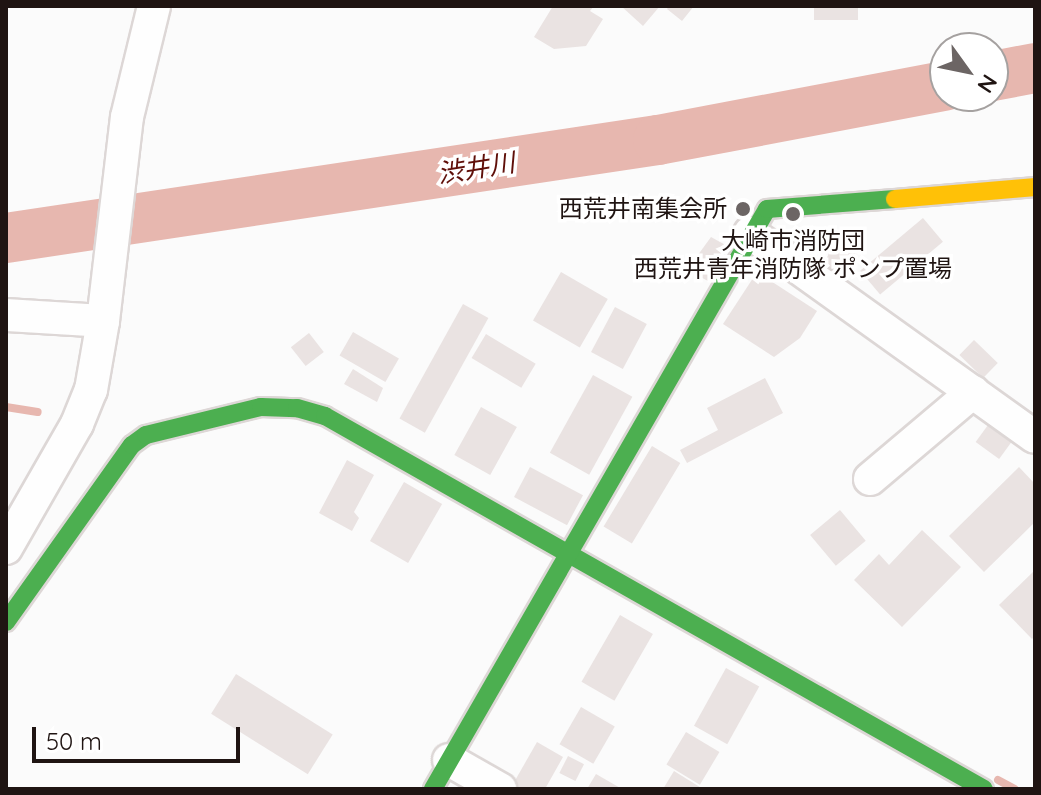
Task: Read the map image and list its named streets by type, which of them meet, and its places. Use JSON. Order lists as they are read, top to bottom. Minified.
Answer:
{"water":["渋井川"],"places":["西荒井南集会所","大崎市消防団 西荒井青年消防隊 ポンプ置場"],"scale_bar":"50 m","north":"bottom right"}
